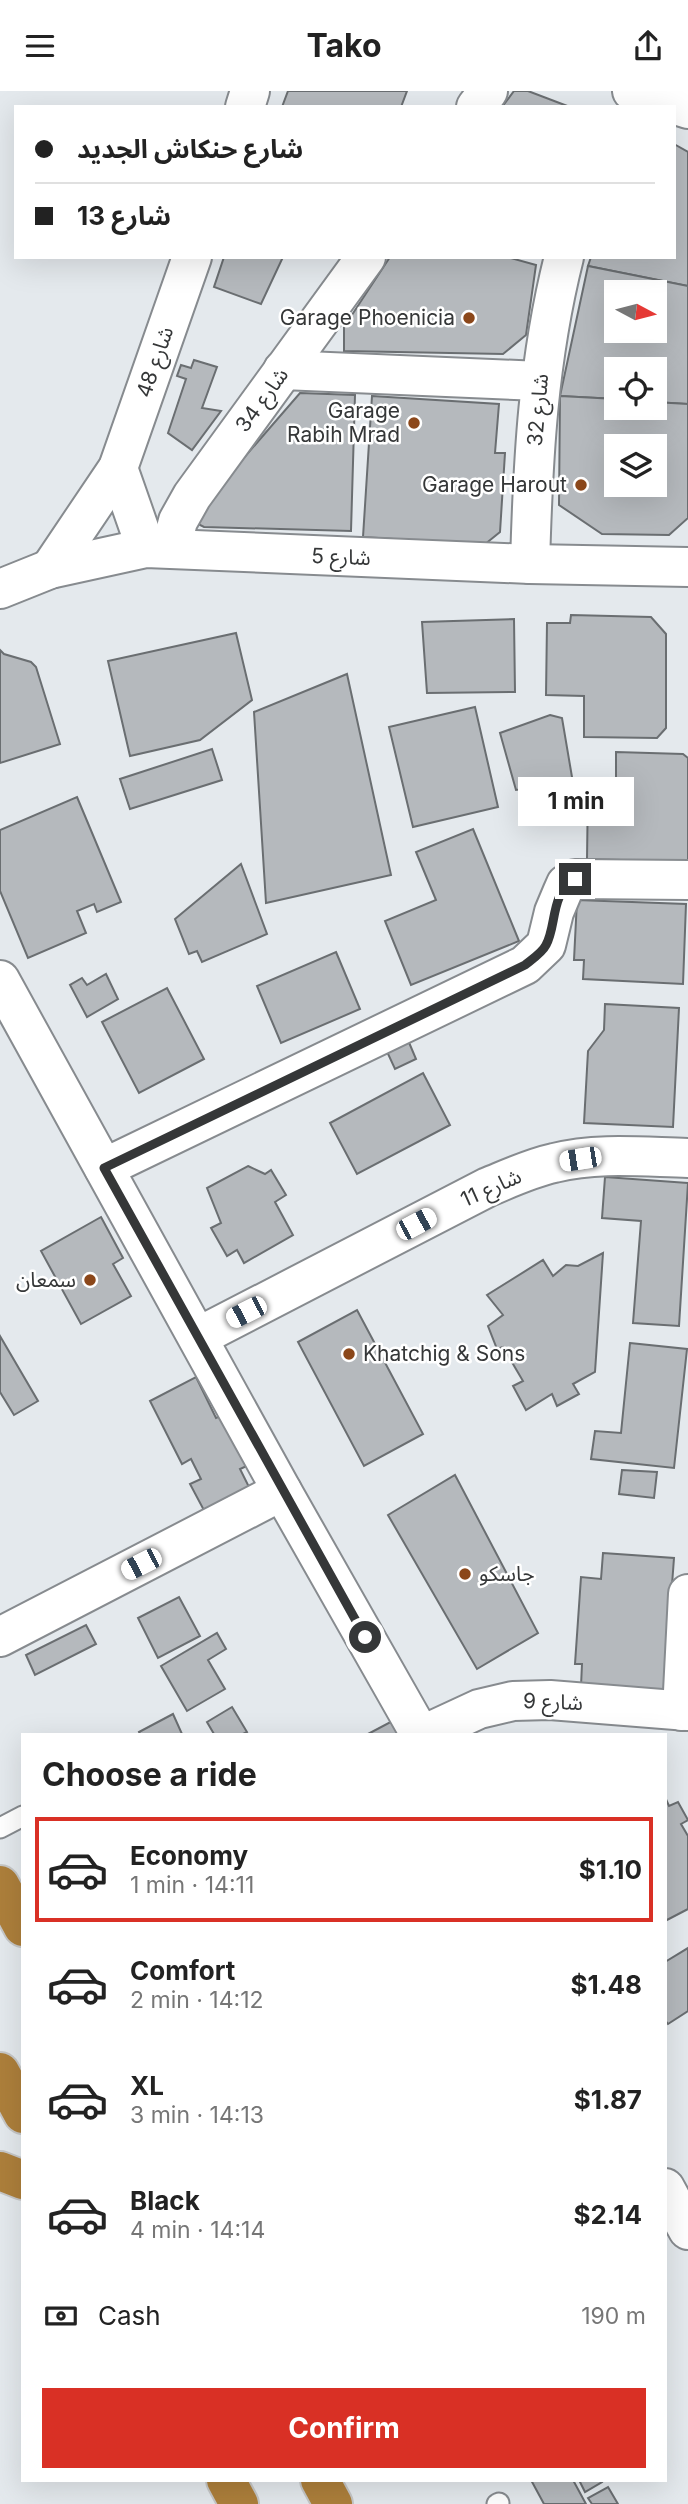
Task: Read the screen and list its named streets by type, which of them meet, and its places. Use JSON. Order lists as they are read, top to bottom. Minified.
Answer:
{"streets":{"street":["شارع 48","شارع 34","شارع 32","شارع 5","شارع 11","شارع 9"]},"crossings":[["شارع 48","شارع 5"],["شارع 34","شارع 5"],["شارع 32","شارع 5"]],"places":["Garage Phoenicia","Garage Rabih Mrad","Garage Harout","سمعان","Khatchig & Sons","جاسكو"],"north":"right","page":{"header":"Tako","banner":["شارع حنكاش الجديد","شارع 13"],"bubble":"1 min","heading":"Choose a ride","list":[{"name":"Economy","note":"1 min · 14:11","value":"$1.10"},{"name":"Comfort","note":"2 min · 14:12","value":"$1.48"},{"name":"XL","note":"3 min · 14:13","value":"$1.87"},{"name":"Black","note":"4 min · 14:14","value":"$2.14"}],"pay":["Cash","190 m"],"buttons":"Confirm"}}
